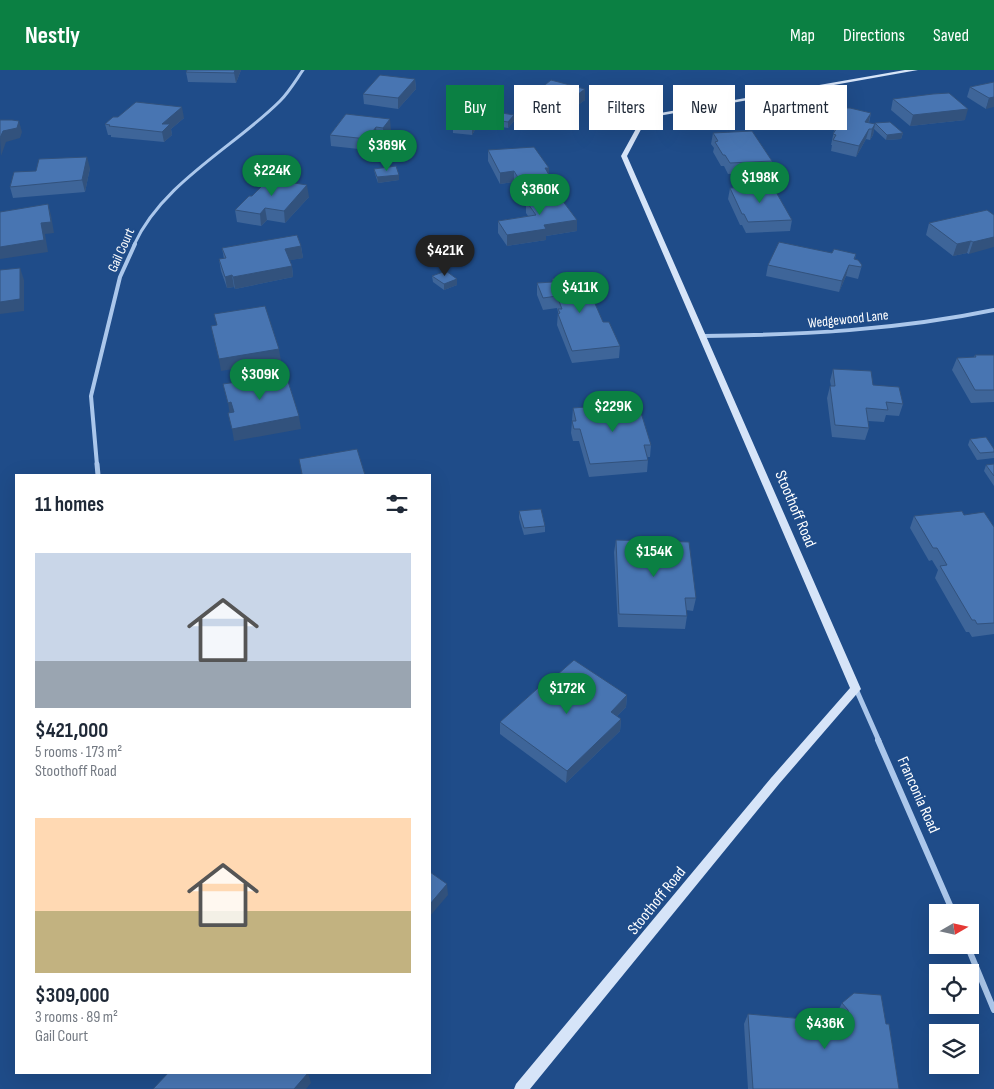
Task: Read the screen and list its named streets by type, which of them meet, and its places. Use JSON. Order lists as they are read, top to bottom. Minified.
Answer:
{"streets":{"street":["Gail Court","Wedgewood Lane","Stoothoff Road","Franconia Road"]},"crossings":[["Wedgewood Lane","Stoothoff Road"],["Stoothoff Road","Franconia Road"]],"north":"right","page":{"header":"Nestly","nav":["Map","Directions","Saved"],"chip":["Buy","Rent","Filters","New","Apartment"],"price":["$369K","$224K","$198K","$360K","$421K","$411K","$309K","$229K","$154K","$172K","$436K"],"heading":"11 homes","list":[{"name":"$421,000","note":"5 rooms · 173 m² · Stoothoff Road"},{"name":"$309,000","note":"3 rooms · 89 m² · Gail Court"}]}}
